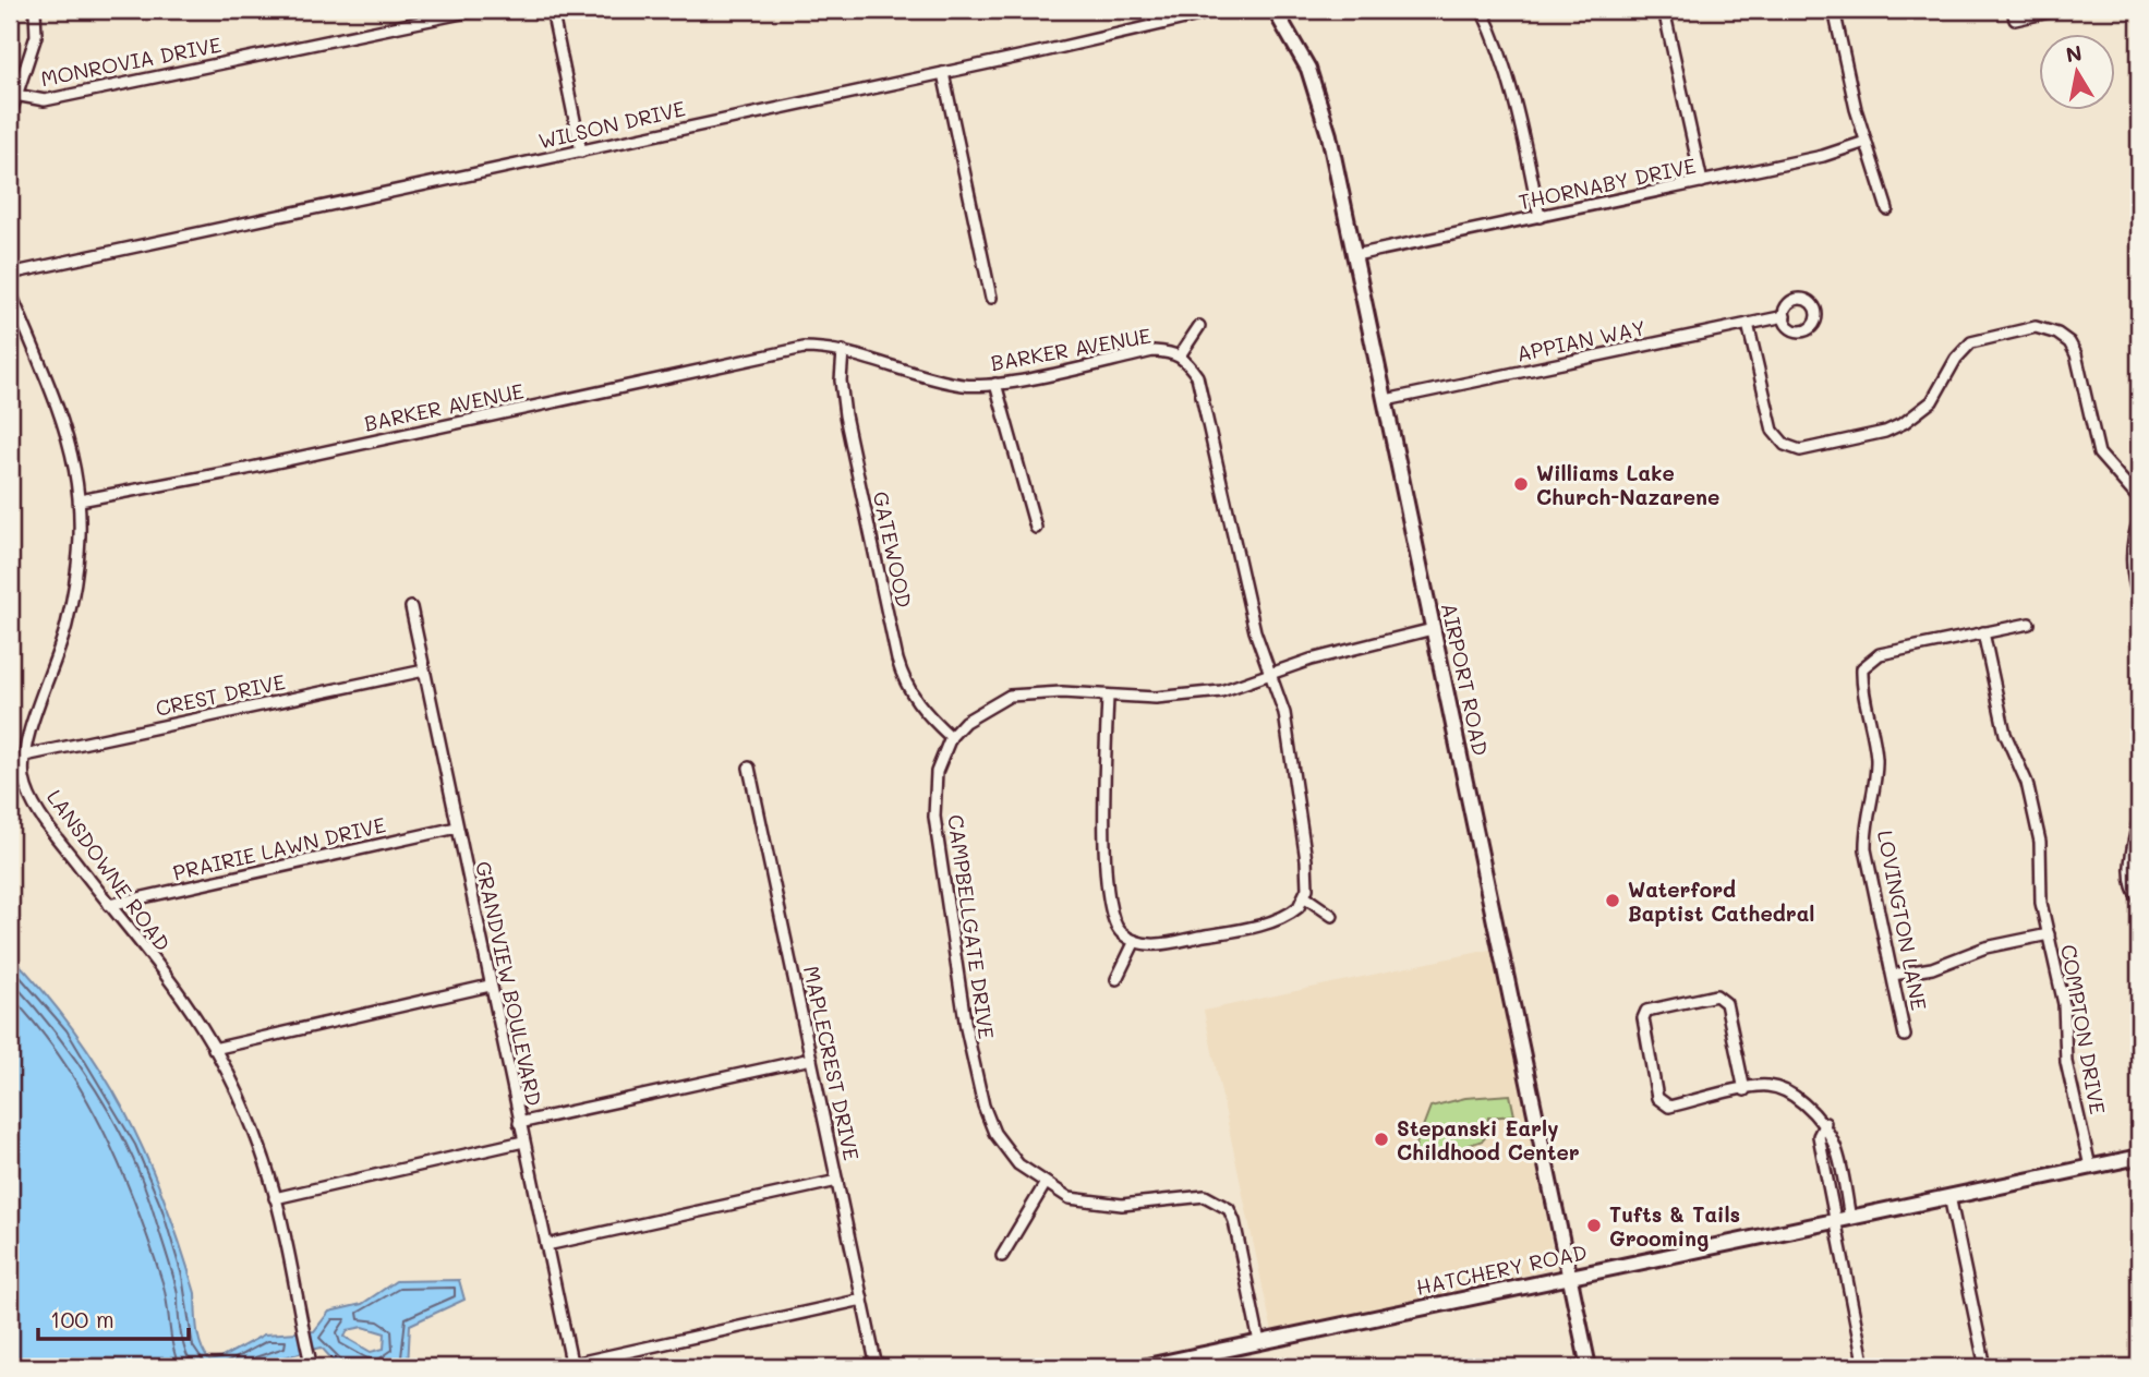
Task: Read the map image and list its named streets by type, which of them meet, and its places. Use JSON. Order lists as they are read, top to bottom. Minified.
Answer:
{"streets":{"street":["MONROVIA DRIVE","WILSON DRIVE","THORNABY DRIVE","APPIAN WAY","BARKER AVENUE","GATEWOOD","AIRPORT ROAD","CREST DRIVE","PRAIRIE LAWN DRIVE","LANSDOWNE ROAD","LOVINGTON LANE","CAMPBELLGATE DRIVE","GRANDVIEW BOULEVARD","COMPTON DRIVE","MAPLECREST DRIVE","HATCHERY ROAD"]},"crossings":[["THORNABY DRIVE","AIRPORT ROAD"],["APPIAN WAY","AIRPORT ROAD"],["BARKER AVENUE","GATEWOOD"],["BARKER AVENUE","LANSDOWNE ROAD"],["BARKER AVENUE","CAMPBELLGATE DRIVE"],["GATEWOOD","CAMPBELLGATE DRIVE"],["AIRPORT ROAD","CAMPBELLGATE DRIVE"],["AIRPORT ROAD","HATCHERY ROAD"],["CREST DRIVE","LANSDOWNE ROAD"],["CREST DRIVE","GRANDVIEW BOULEVARD"],["PRAIRIE LAWN DRIVE","LANSDOWNE ROAD"],["PRAIRIE LAWN DRIVE","GRANDVIEW BOULEVARD"],["LOVINGTON LANE","COMPTON DRIVE"],["CAMPBELLGATE DRIVE","HATCHERY ROAD"],["COMPTON DRIVE","HATCHERY ROAD"]],"places":["Williams Lake Church-Nazarene","Waterford Baptist Cathedral","Stepanski Early Childhood Center","Tufts & Tails Grooming"],"scale_bar":"100 m","north":"top"}
